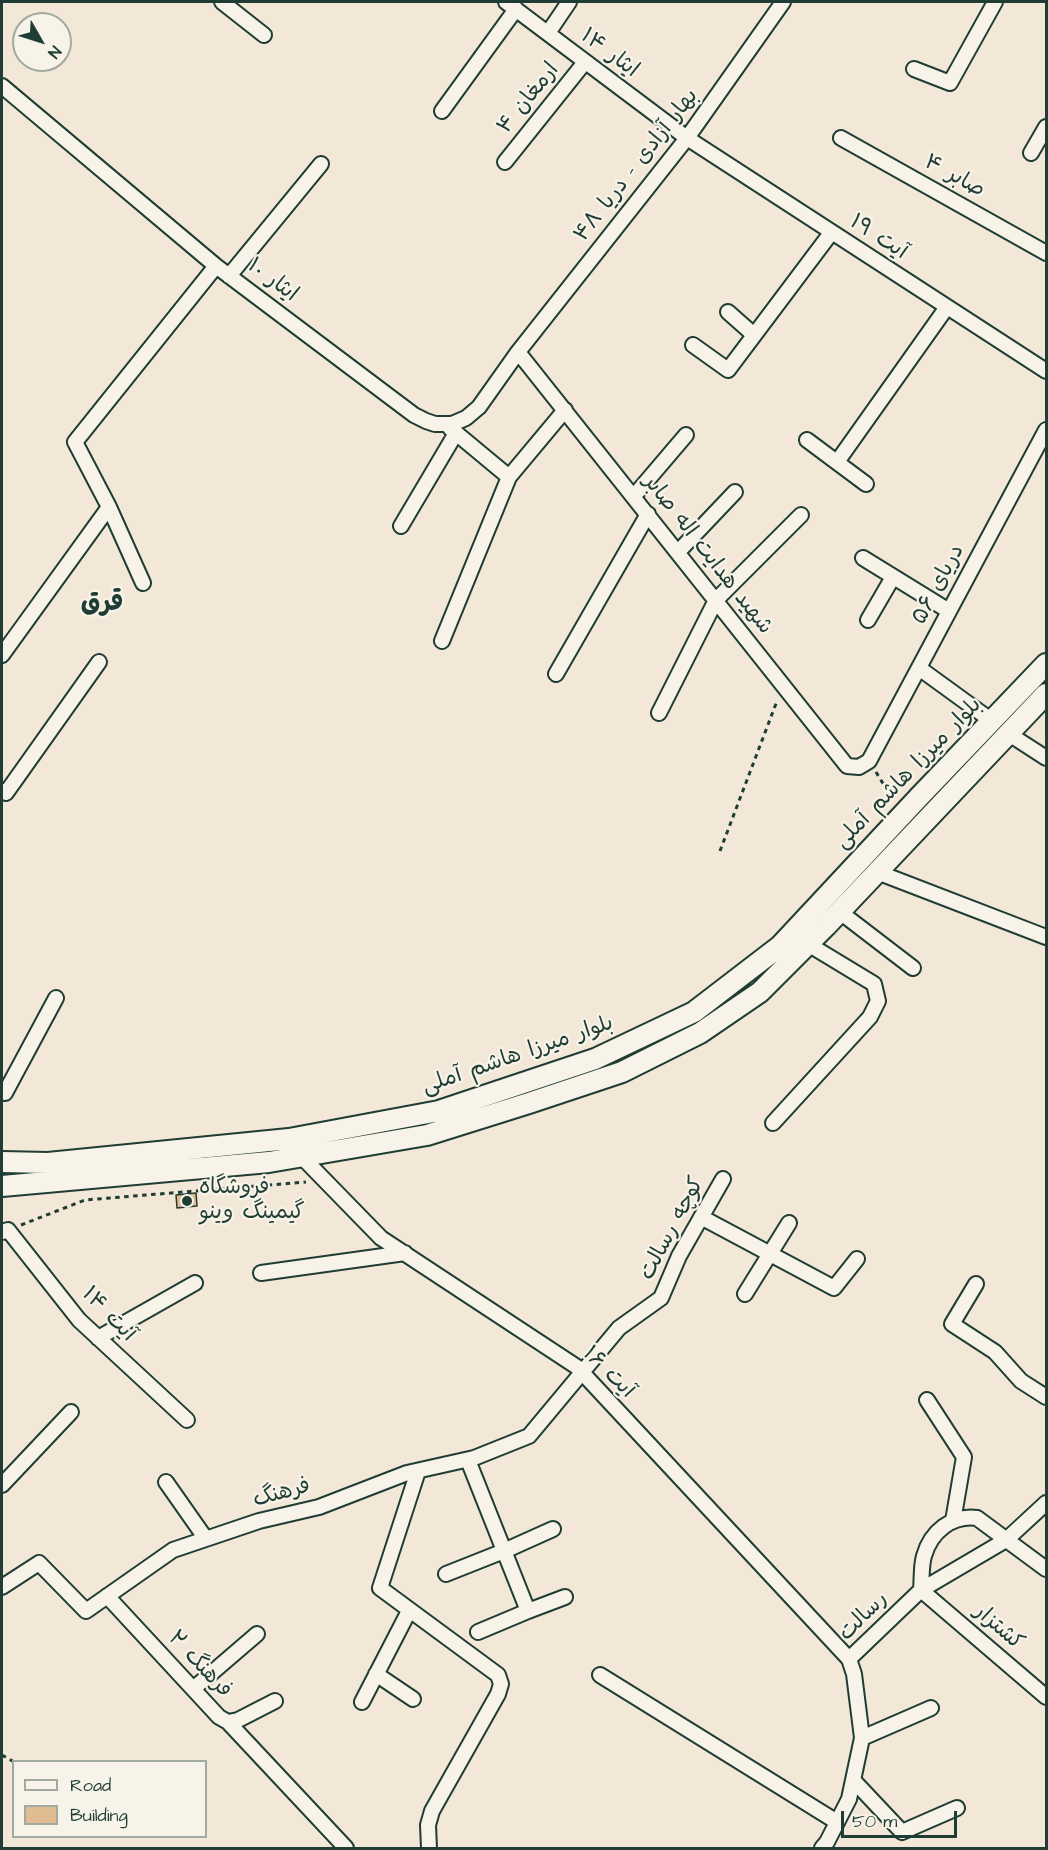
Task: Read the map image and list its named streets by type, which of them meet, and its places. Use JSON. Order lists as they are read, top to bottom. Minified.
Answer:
{"streets":{"main road":["بلوار میرزا هاشم آملی"],"street":["ایثار ۱۴","ارمغان ۴","بهار آزادی - دریا ۴۸","صابر ۴","آیت ۱۹","ایثار ۱۰","شهید هدایت اله صابر","دریای ۵۶","کوچه رسالت","آيت ۱۴","آیت ۱۶","فرهنگ","رسالت","کشتزار","فرهنگ ۲"]},"crossings":[["ایثار ۱۴","ارمغان ۴"],["ایثار ۱۴","بهار آزادی - دریا ۴۸"],["ایثار ۱۴","آیت ۱۹"],["بهار آزادی - دریا ۴۸","آیت ۱۹"],["بهار آزادی - دریا ۴۸","شهید هدایت اله صابر"],["شهید هدایت اله صابر","دریای ۵۶"],["بلوار میرزا هاشم آملی","آیت ۱۶"],["کوچه رسالت","آیت ۱۶"],["کوچه رسالت","فرهنگ"],["آیت ۱۶","فرهنگ"],["آیت ۱۶","رسالت"],["فرهنگ","فرهنگ ۲"],["رسالت","کشتزار"]],"districts":["قرق"],"places":["فروشگاه گیمینگ وینو"],"legend":["Road","Building"],"scale_bar":"50 m","north":"bottom right"}
